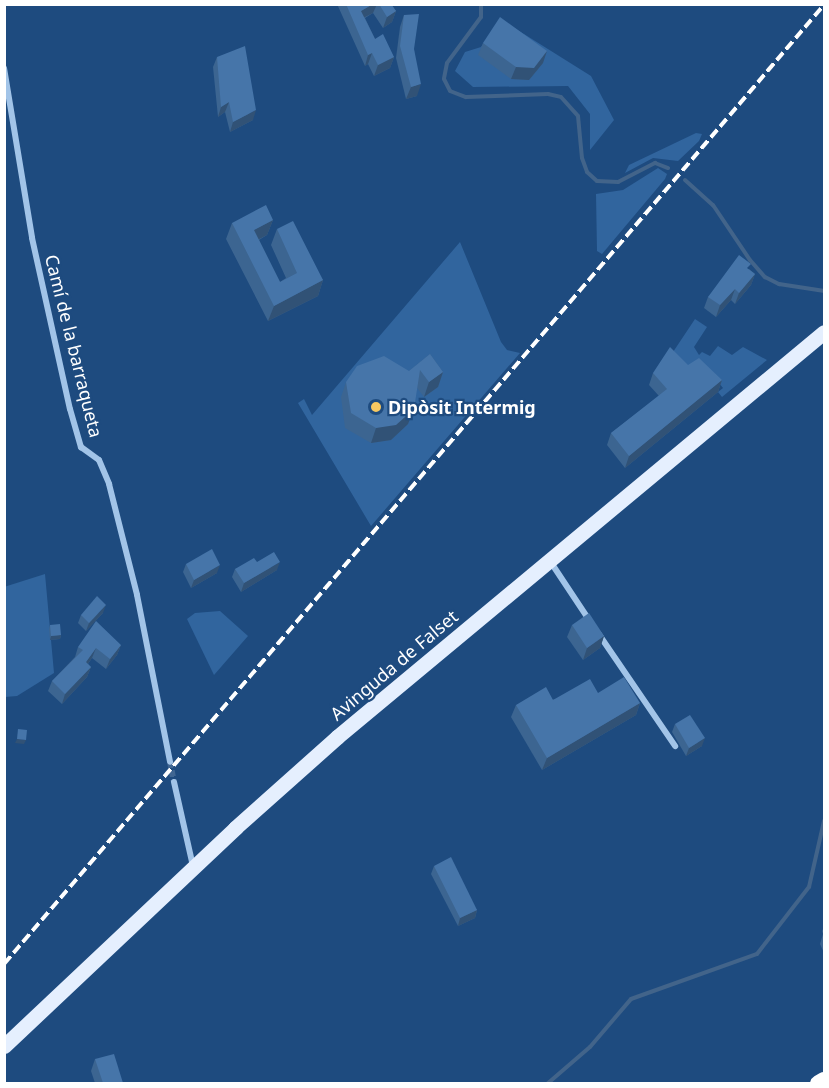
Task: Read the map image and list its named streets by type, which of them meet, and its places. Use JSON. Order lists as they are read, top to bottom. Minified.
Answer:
{"streets":{"main road":["Avinguda de Falset"],"street":["Camí de la barraqueta"]},"places":["Dipòsit Intermig"]}
